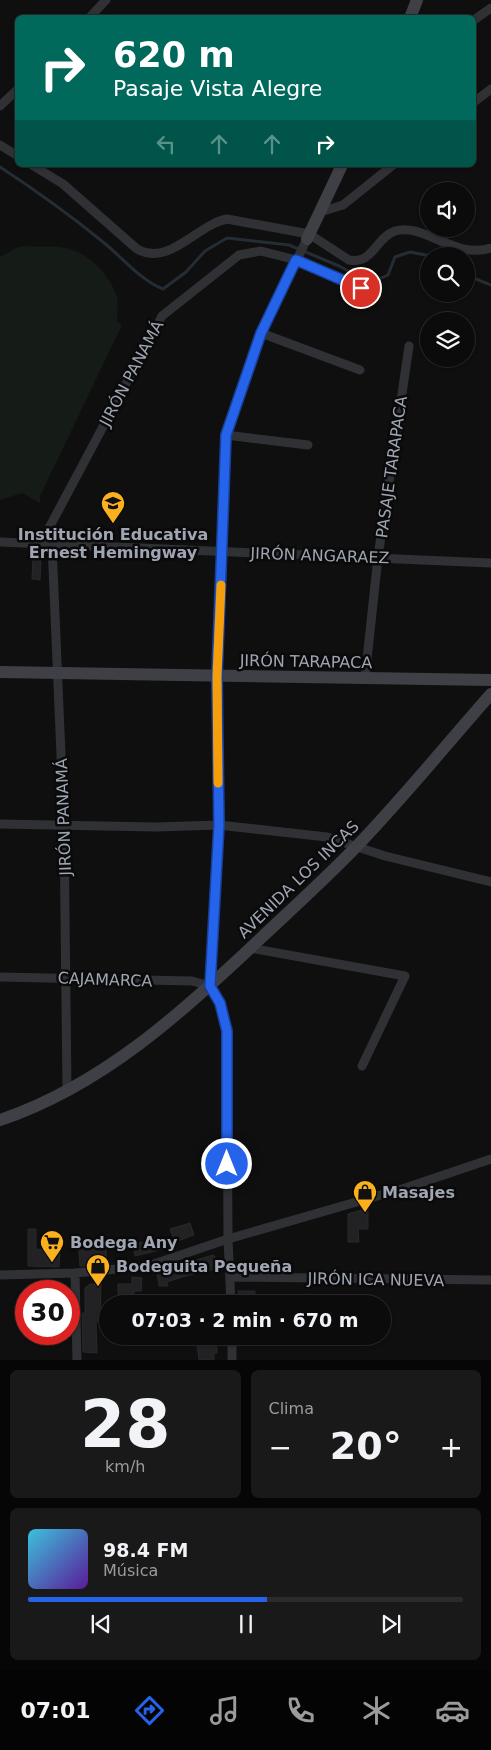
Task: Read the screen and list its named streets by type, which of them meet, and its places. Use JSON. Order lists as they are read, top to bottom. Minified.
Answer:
{"streets":{"street":["JIRÓN PANAMÁ","PASAJE TARAPACA","JIRÓN ANGARAEZ","JIRÓN TARAPACA","AVENIDA LOS INCAS","CAJAMARCA","JIRÓN ICA NUEVA"]},"crossings":[["JIRÓN PANAMÁ","JIRÓN ANGARAEZ"],["JIRÓN PANAMÁ","JIRÓN TARAPACA"],["JIRÓN PANAMÁ","AVENIDA LOS INCAS"],["JIRÓN PANAMÁ","CAJAMARCA"],["PASAJE TARAPACA","JIRÓN ANGARAEZ"],["PASAJE TARAPACA","JIRÓN TARAPACA"],["AVENIDA LOS INCAS","CAJAMARCA"]],"places":{"school or university":["Institución Educativa Ernest Hemingway"],"shop":["Masajes","Bodeguita Pequeña"],"supermarket":["Bodega Any"]},"page":{"turn":["620 m","Pasaje Vista Alegre"],"limit":"30","trip":"07:03 · 2 min · 670 m","tile":[["28","km/h"],"Clima"],"heat":["−","20°","+"],"song":["98.4 FM","Música"],"tabs":"07:01"}}
